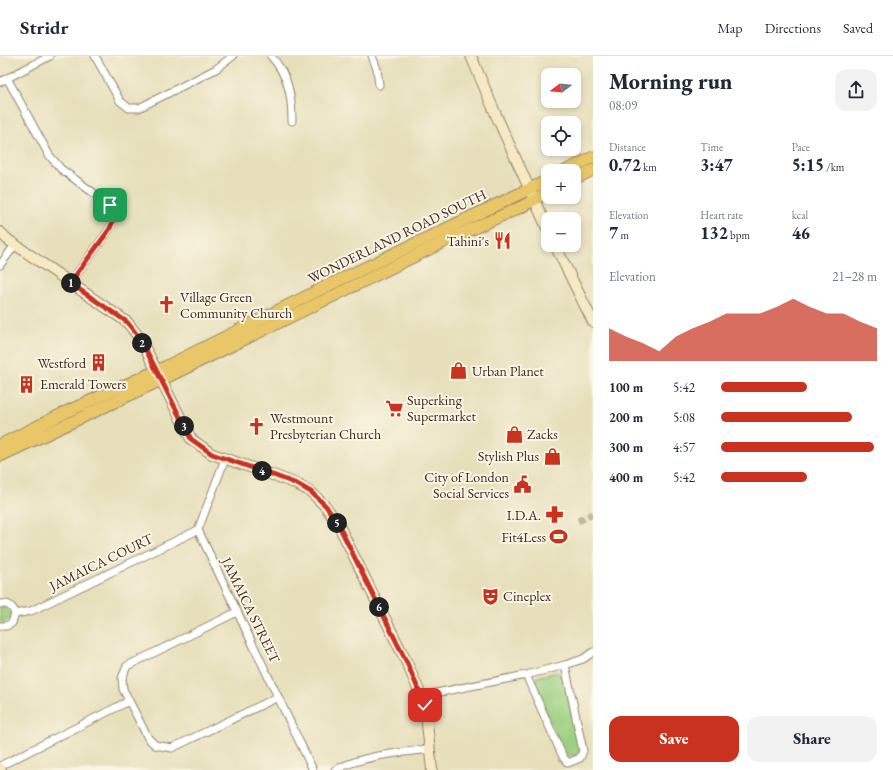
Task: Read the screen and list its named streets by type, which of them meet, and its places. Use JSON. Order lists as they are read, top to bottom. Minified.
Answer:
{"streets":{"main road":["WONDERLAND ROAD SOUTH"],"street":["JAMAICA COURT","JAMAICA STREET"]},"crossings":[["JAMAICA COURT","JAMAICA STREET"]],"places":{"restaurant":["Tahini's"],"church":["Village Green Community Church","Westmount Presbyterian Church"],"building":["Westford","Emerald Towers"],"shop":["Urban Planet","Zacks","Stylish Plus"],"supermarket":["Superking Supermarket"],"public building":["City of London Social Services"],"pharmacy":["I.D.A."],"sports":["Fit4Less"],"theatre":["Cineplex"]},"north":"left","page":{"header":"Stridr","nav":["Map","Directions","Saved"],"heading":["Morning run","08:09"],"map_buttons":["+","−"],"stats":[["Distance","0.72 km"],["Time","3:47"],["Pace","5:15 /km"],["Elevation","7 m"],["Heart rate","132 bpm"],["kcal","46"]],"chart":["Elevation","21–28 m"],"pins":["1","2","3","4","5","6"],"list":[{"name":"100 m","note":"5:42"},{"name":"200 m","note":"5:08"},{"name":"300 m","note":"4:57"},{"name":"400 m","note":"5:42"}],"buttons":["Save","Share"]}}
